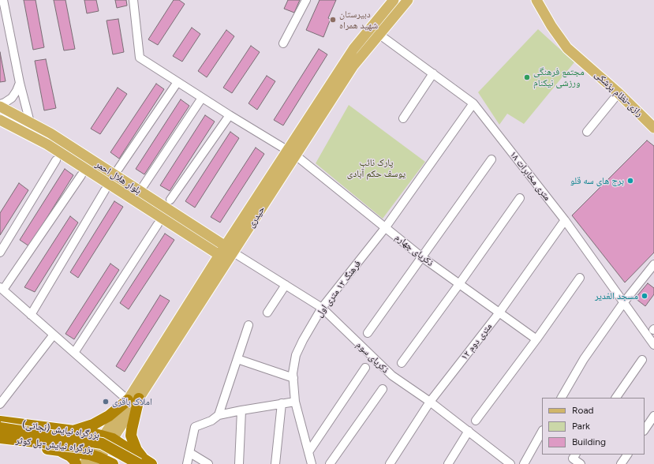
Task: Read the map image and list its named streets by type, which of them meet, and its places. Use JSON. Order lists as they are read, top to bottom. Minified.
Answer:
{"streets":{"highway":["بزرگراه نیایش (نجاتی)","بزرگراه نیایش-پل کوثر"],"main road":["رازی-نظام پزشکی","بلوار هلال احمر","حیدری"],"street":["۱۸ متری مخابرات","ذکریای چهارم","فرهنگ ۱۲ متری اول","۱۲ متری دوم","ذکریای سوم"]},"crossings":[["۱۸ متری مخابرات","حیدری"],["۱۸ متری مخابرات","فرهنگ ۱۲ متری اول"],["۱۸ متری مخابرات","۱۲ متری دوم"],["بلوار هلال احمر","حیدری"],["بلوار هلال احمر","ذکریای سوم"],["حیدری","ذکریای چهارم"],["حیدری","ذکریای سوم"],["حیدری","بزرگراه نیایش (نجاتی)"],["ذکریای چهارم","فرهنگ ۱۲ متری اول"],["ذکریای چهارم","۱۲ متری دوم"],["فرهنگ ۱۲ متری اول","ذکریای سوم"],["۱۲ متری دوم","ذکریای سوم"],["بزرگراه نیایش (نجاتی)","بزرگراه نیایش-پل کوثر"]],"parks":["پارک نائب یوسف حکم آبادی"],"places":["دبیرستان شهید همراه","مجتمع فرهنگی ورزشی نیکنام","برج های سه قلو","مسجد الغدیر","املاک باقری"],"legend":["Road","Park","Building"]}
